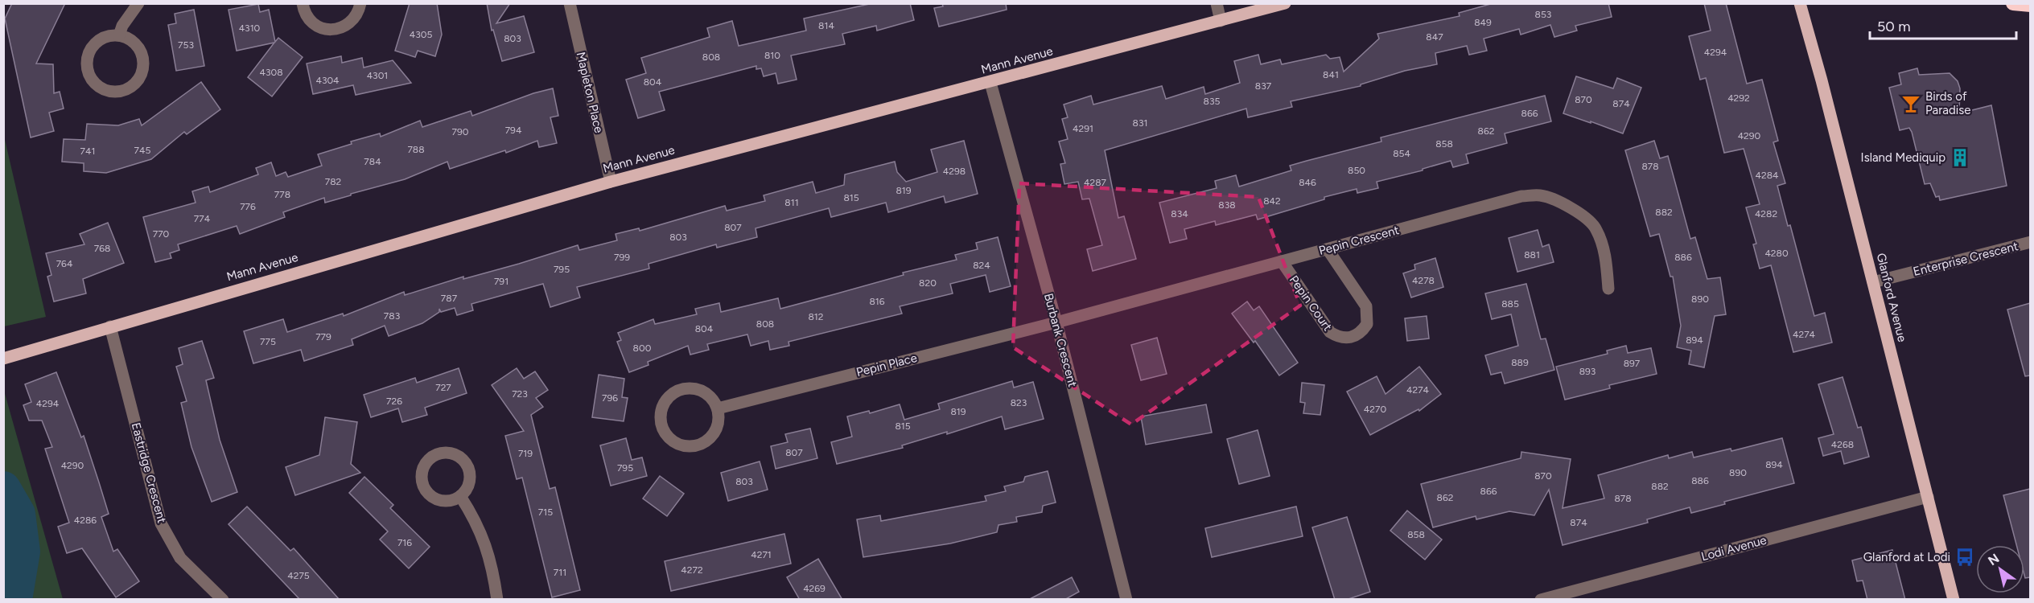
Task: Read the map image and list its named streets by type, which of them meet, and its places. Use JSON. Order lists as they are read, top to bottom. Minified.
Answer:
{"streets":{"main road":["Mann Avenue","Glanford Avenue"],"street":["Mapleton Place","Pepin Crescent","Enterprise Crescent","Pepin Court","Burbank Crescent","Pepin Place","Eastridge Crescent","Lodi Avenue"]},"crossings":[["Mann Avenue","Mapleton Place"],["Mann Avenue","Burbank Crescent"],["Mann Avenue","Eastridge Crescent"],["Pepin Crescent","Pepin Court"],["Pepin Crescent","Burbank Crescent"],["Pepin Crescent","Pepin Place"],["Enterprise Crescent","Glanford Avenue"],["Glanford Avenue","Lodi Avenue"],["Burbank Crescent","Pepin Place"]],"places":{"bar":["Birds of Paradise"],"building":["Island Mediquip"],"bus stop":["Glanford at Lodi"]},"house_numbers":["853","849","814","4310","4305","847","803","753","4294","810","808","4308","841","4301","4304","804","837","4292","870","835","874","866","831","4291","794","862","790","4290","858","788","745","741","854","784","878","850","4298","4284","782","4287","846","819","778","815","842","811","838","776","882","834","4282","774","807","770","803","768","4280","881","799","886","764","824","795","4278","791","820","787","890","816","885","783","812","808","804","4274","779","894","775","800","889","897","893","727","4274","723","796","726","823","4294","4270","819","815","4268","807","719","894","4290","795","890","870","886","803","882","866","862","878","715","4286","874","858","716","4271","4272","711","4275","4269"],"scale_bar":"50 m","north":"top left"}
